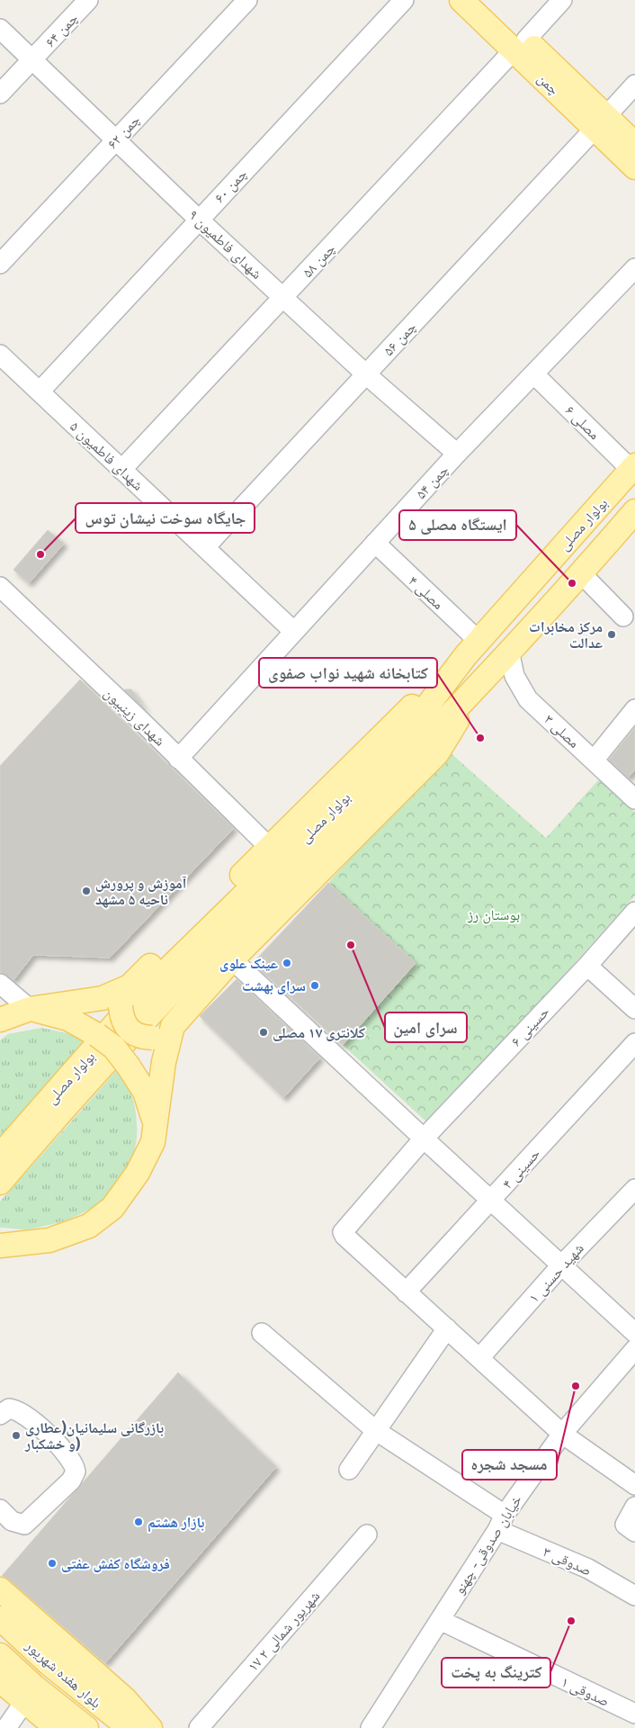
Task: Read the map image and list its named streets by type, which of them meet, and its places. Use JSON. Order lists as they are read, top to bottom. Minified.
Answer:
{"streets":{"main road":["چمن","بولوار مصلی","بلوار هفده شهریور"],"street":["چمن ۶۴","چمن ۶۲","چمن ۶۰","شهدای فاطمیون ۹","چمن ۵۸","چمن ۵۶","مصلی ۶","شهدای فاطمیون ۵","چمن ۵۴","مصلی ۴","شهدای زینبیون","مصلی ۳","حسینی ۶","حسینی ۴","شهید حسنی ۱","خیابان صدوقی- چهنو","صدوقی ۳","۱۷ شهریور شمالی ۲","صدوقی ۱"]},"crossings":[["چمن ۶۴","شهدای فاطمیون ۹"],["چمن","چمن ۵۸"],["چمن","چمن ۵۶"],["چمن ۶۲","شهدای فاطمیون ۹"],["چمن ۶۰","شهدای فاطمیون ۹"],["چمن ۶۰","شهدای فاطمیون ۵"],["شهدای فاطمیون ۹","چمن ۵۸"],["شهدای فاطمیون ۹","چمن ۵۶"],["شهدای فاطمیون ۹","چمن ۵۴"],["چمن ۵۸","شهدای فاطمیون ۵"],["چمن ۵۶","شهدای فاطمیون ۵"],["مصلی ۶","چمن ۵۴"],["مصلی ۶","بولوار مصلی"],["شهدای فاطمیون ۵","چمن ۵۴"],["چمن ۵۴","مصلی ۴"],["چمن ۵۴","شهدای زینبیون"],["بولوار مصلی","مصلی ۴"],["بولوار مصلی","مصلی ۳"],["حسینی ۶","حسینی ۴"],["خیابان صدوقی- چهنو","صدوقی ۳"],["خیابان صدوقی- چهنو","صدوقی ۱"]],"parks":["بوستان رز"],"places":["جایگاه سوخت نیشان توس","ایستگاه مصلی ۵","مرکز مخابرات عدالت","کتابخانه شهید نواب صفوی","آموزش و پرورش ناحیه ۵ مشهد","سرای امین","عینک علوی","سرای بهشت","کلانتری ۱۷ مصلی","مسجد شجره","بازرگانی سلیمانیان(عطاری و خشکبار)","بازار هشتم","فروشگاه کفش عفتی","کترینگ به پخت"]}
